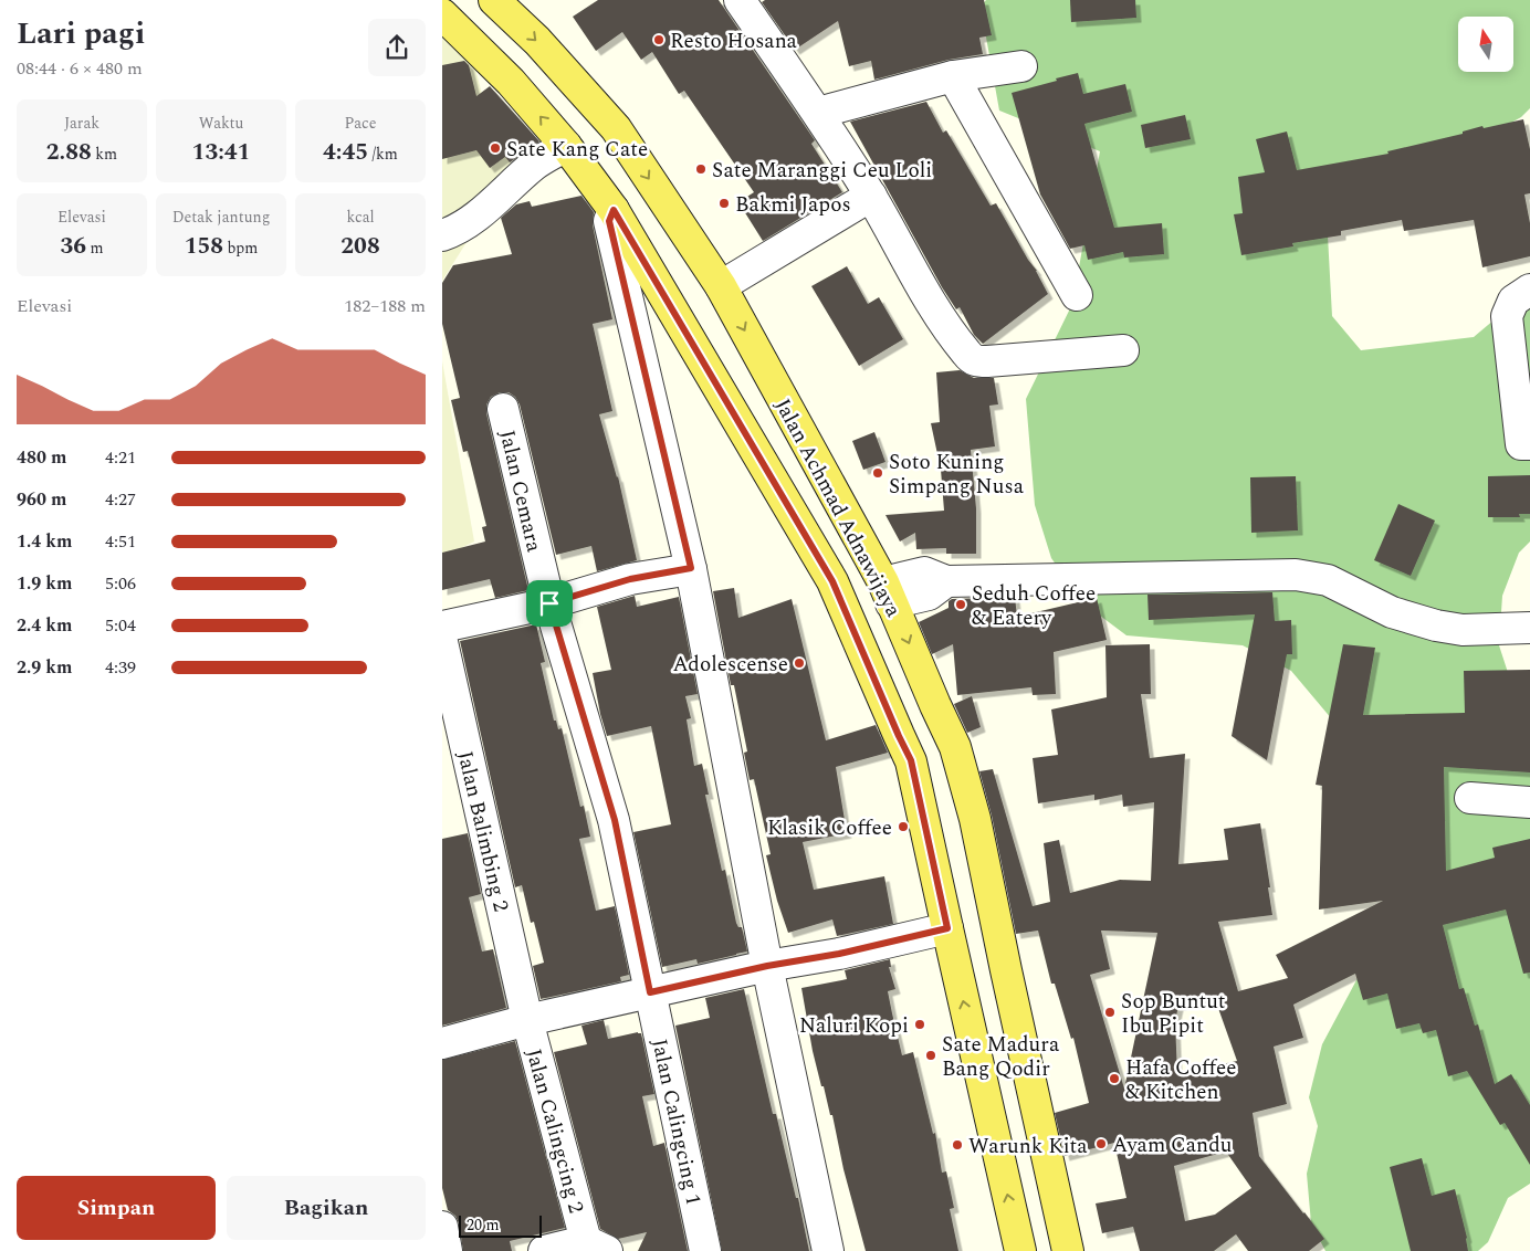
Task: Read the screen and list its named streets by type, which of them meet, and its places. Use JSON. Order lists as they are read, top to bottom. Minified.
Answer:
{"streets":{"main road":["Jalan Achmad Adnawijaya"],"street":["Jalan Cemara","Jalan Balimbing 2","Jalan Calingcing 1","Jalan Calingcing 2"]},"crossings":[["Jalan Cemara","Jalan Calingcing 1"],["Jalan Balimbing 2","Jalan Calingcing 2"]],"places":["Resto Hosana","Sate Kang Cate","Sate Maranggi Ceu Loli","Bakmi Japos","Soto Kuning Simpang Nusa","Seduh Coffee & Eatery","Adolescense","Klasik Coffee","Sop Buntut Ibu Pipit","Naluri Kopi","Sate Madura Bang Qodir","Hafa Coffee & Kitchen","Ayam Candu","Warunk Kita"],"scale_bar":"20 m","north":"top","page":{"heading":["Lari pagi","08:44 · 6 × 480 m"],"stats":[["Jarak","2.88 km"],["Waktu","13:41"],["Pace","4:45 /km"],["Elevasi","36 m"],["Detak jantung","158 bpm"],["kcal","208"]],"chart":["Elevasi","182–188 m"],"list":[{"name":"480 m","note":"4:21"},{"name":"960 m","note":"4:27"},{"name":"1.4 km","note":"4:51"},{"name":"1.9 km","note":"5:06"},{"name":"2.4 km","note":"5:04"},{"name":"2.9 km","note":"4:39"}],"buttons":["Simpan","Bagikan"],"scale":"20 m"}}
